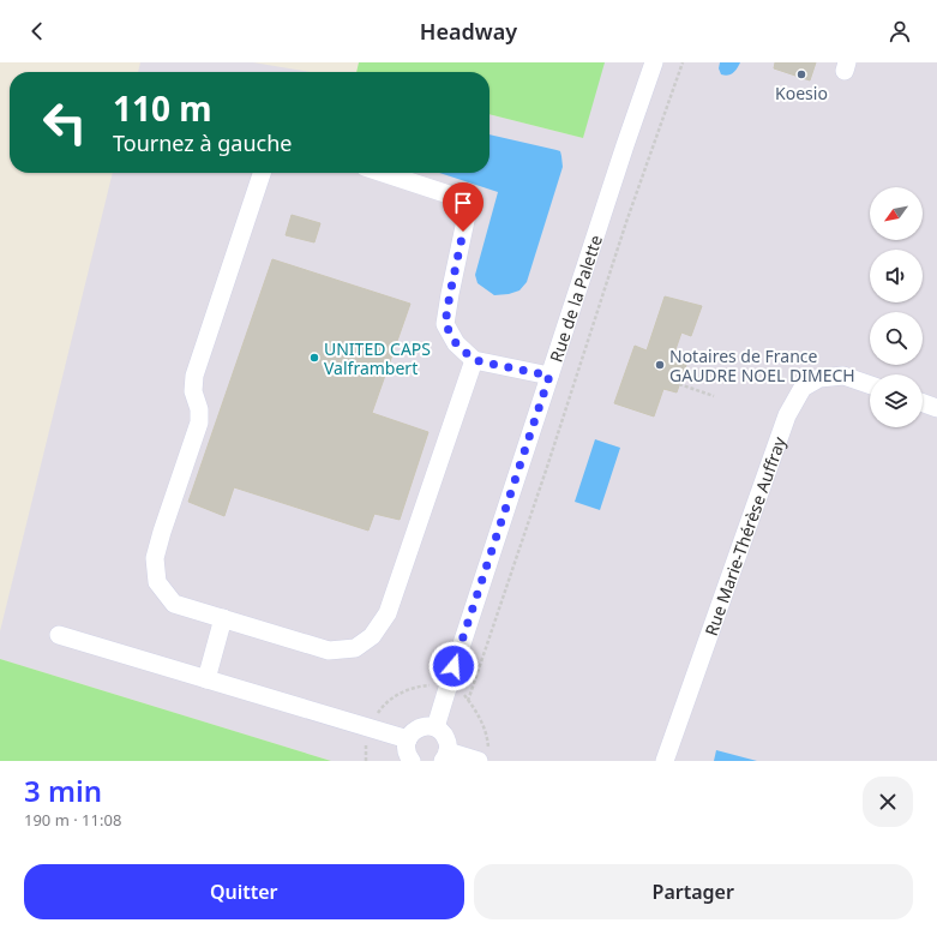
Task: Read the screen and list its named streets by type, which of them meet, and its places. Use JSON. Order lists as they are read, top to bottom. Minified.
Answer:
{"streets":{"street":["Rue de la Palette","Rue Marie-Thérèse Auffray"]},"places":["Koesio","UNITED CAPS Valframbert","Notaires de France GAUDRE NOEL DIMECH"],"north":"bottom left","page":{"header":"Headway","turn":["110 m","Tournez à gauche"],"heading":["3 min","190 m · 11:08"],"buttons":["Quitter","Partager"]}}
